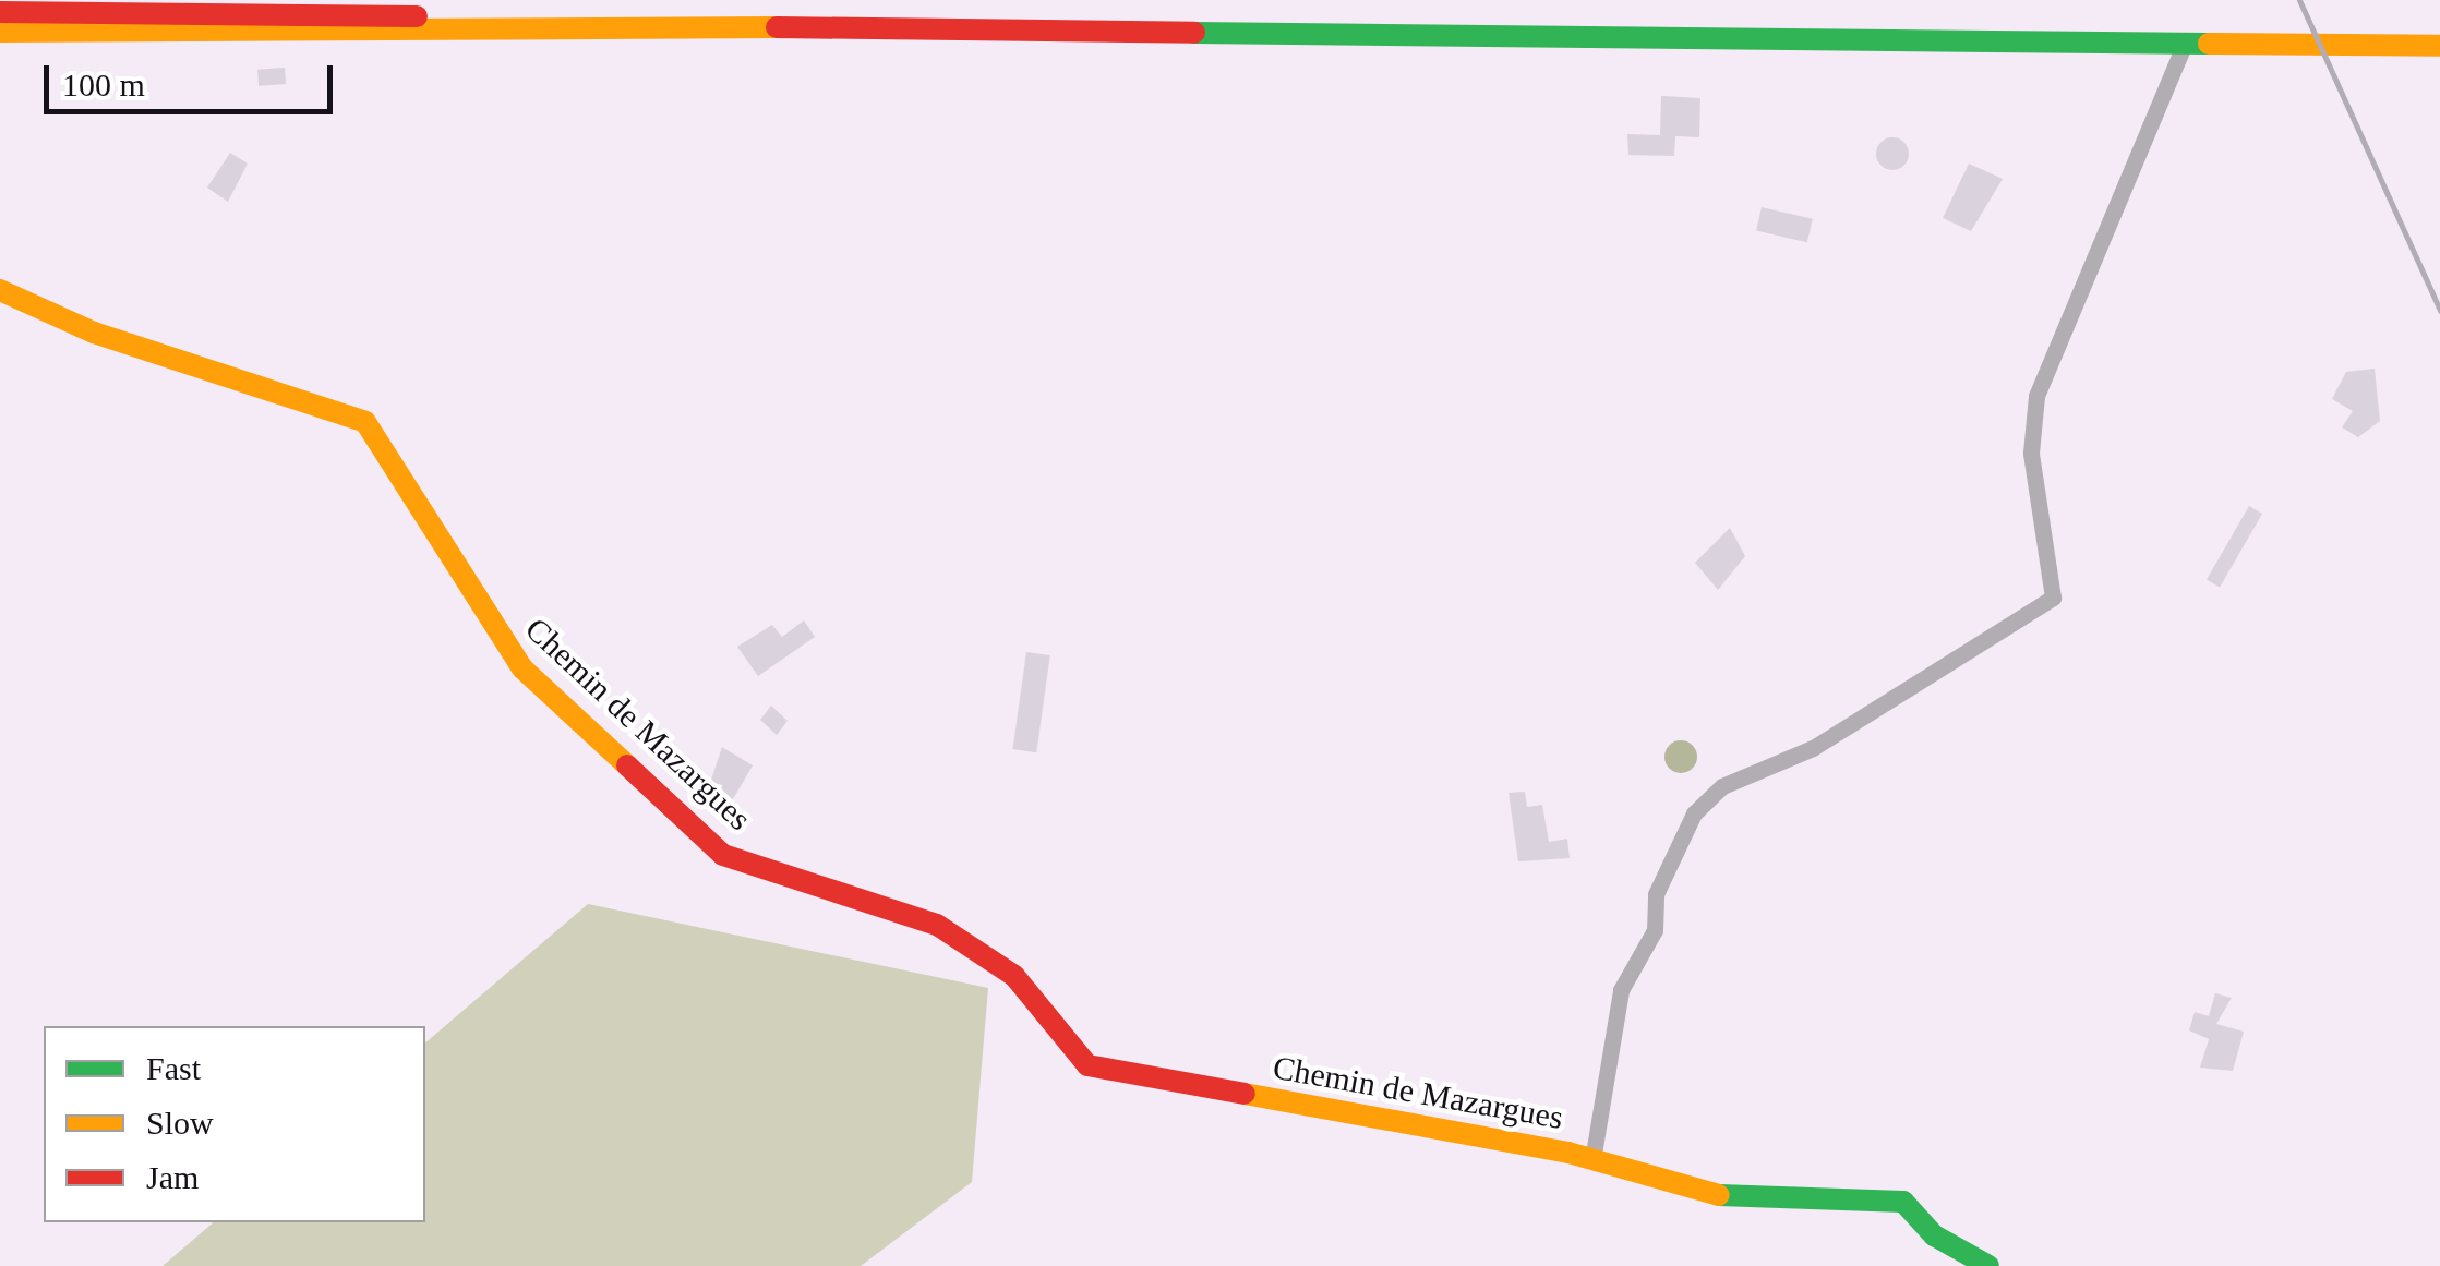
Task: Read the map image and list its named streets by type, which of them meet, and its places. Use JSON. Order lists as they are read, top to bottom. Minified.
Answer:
{"streets":{"main road":["Chemin de Mazargues"]},"legend":["Fast","Slow","Jam"],"scale_bar":"100 m"}
